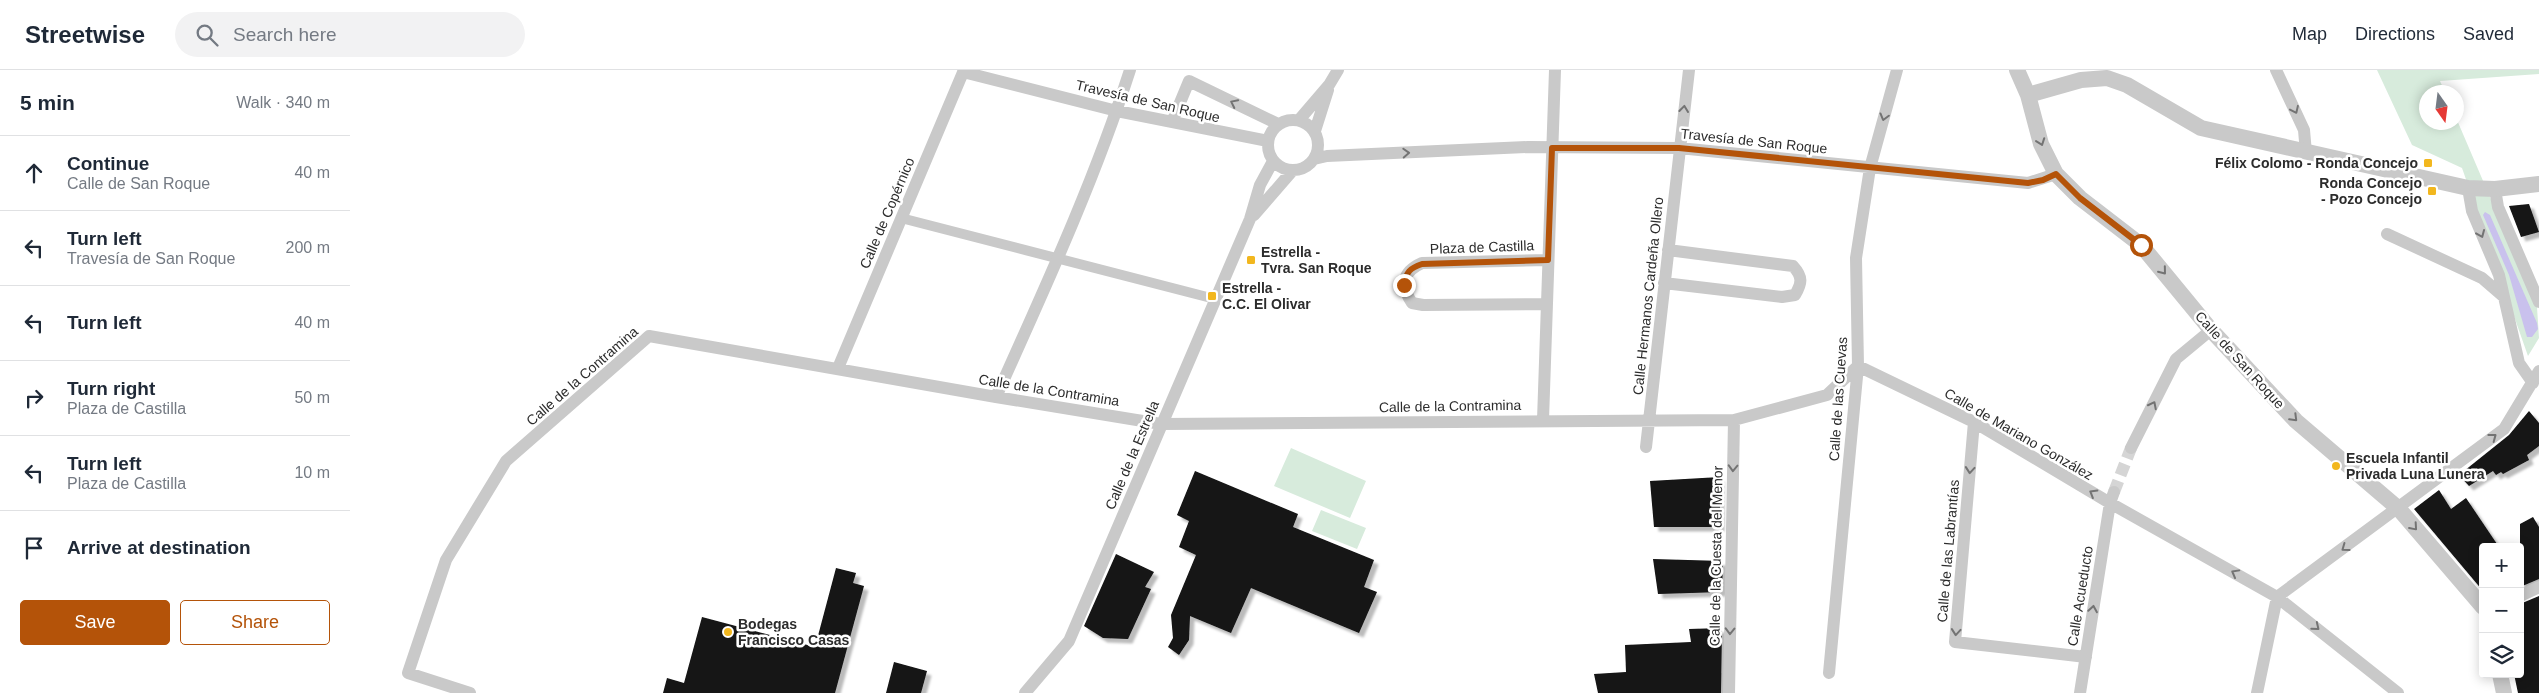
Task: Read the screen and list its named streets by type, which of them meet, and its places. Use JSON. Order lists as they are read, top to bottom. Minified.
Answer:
{"streets":{"street":["Travesía de San Roque","Calle de Copérnico","Plaza de Castilla","Calle Hermanos Cardeña Ollero","Calle de San Roque","Calle de la Contramina","Calle de las Cuevas","Calle de Mariano González","Calle de la Estrella","Calle de las Labrantías","Calle de la Cuesta del Menor","Calle Acueducto"]},"crossings":[["Travesía de San Roque","Calle de Copérnico"],["Travesía de San Roque","Calle Hermanos Cardeña Ollero"],["Travesía de San Roque","Calle de San Roque"],["Travesía de San Roque","Calle de las Cuevas"],["Travesía de San Roque","Calle de la Estrella"],["Calle de Copérnico","Calle de la Contramina"],["Calle Hermanos Cardeña Ollero","Calle de la Contramina"],["Calle de la Contramina","Calle de las Cuevas"],["Calle de la Contramina","Calle de Mariano González"],["Calle de la Contramina","Calle de la Estrella"],["Calle de la Contramina","Calle de la Cuesta del Menor"],["Calle de las Cuevas","Calle de Mariano González"],["Calle de Mariano González","Calle de las Labrantías"],["Calle de Mariano González","Calle Acueducto"],["Calle de las Labrantías","Calle Acueducto"]],"one_way":["Calle de San Roque","Calle de la Cuesta del Menor","Calle Acueducto"],"places":{"transit":["Félix Colomo - Ronda Concejo","Ronda Concejo - Pozo Concejo","Estrella - Tvra. San Roque","Estrella - C.C. El Olivar"],"other":["Escuela Infantil Privada Luna Lunera","Bodegas Francisco Casas"]},"north":"bottom","page":{"header":"Streetwise","search":"Search here","nav":["Map","Directions","Saved"],"heading":["5 min","Walk · 340 m"],"list":[["Continue","Calle de San Roque","40 m"],["Turn left","Travesía de San Roque","200 m"],["Turn left","40 m"],["Turn right","Plaza de Castilla","50 m"],["Turn left","Plaza de Castilla","10 m"],"Arrive at destination"],"map_buttons":["+","−"],"buttons":["Save","Share"]}}
